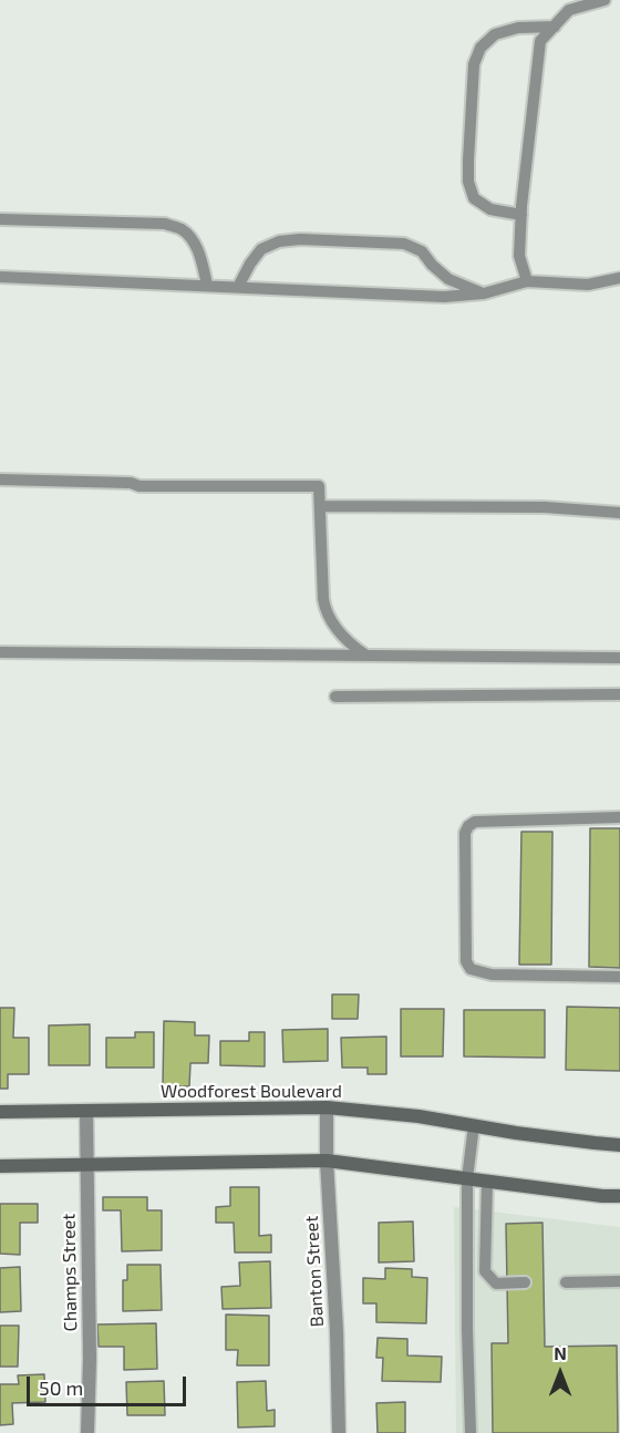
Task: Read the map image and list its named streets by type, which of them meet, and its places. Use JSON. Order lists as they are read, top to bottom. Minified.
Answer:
{"streets":{"main road":["Woodforest Boulevard"],"street":["Banton Street","Champs Street"]},"crossings":[["Woodforest Boulevard","Banton Street"],["Woodforest Boulevard","Champs Street"]],"scale_bar":"50 m","north":"top"}
